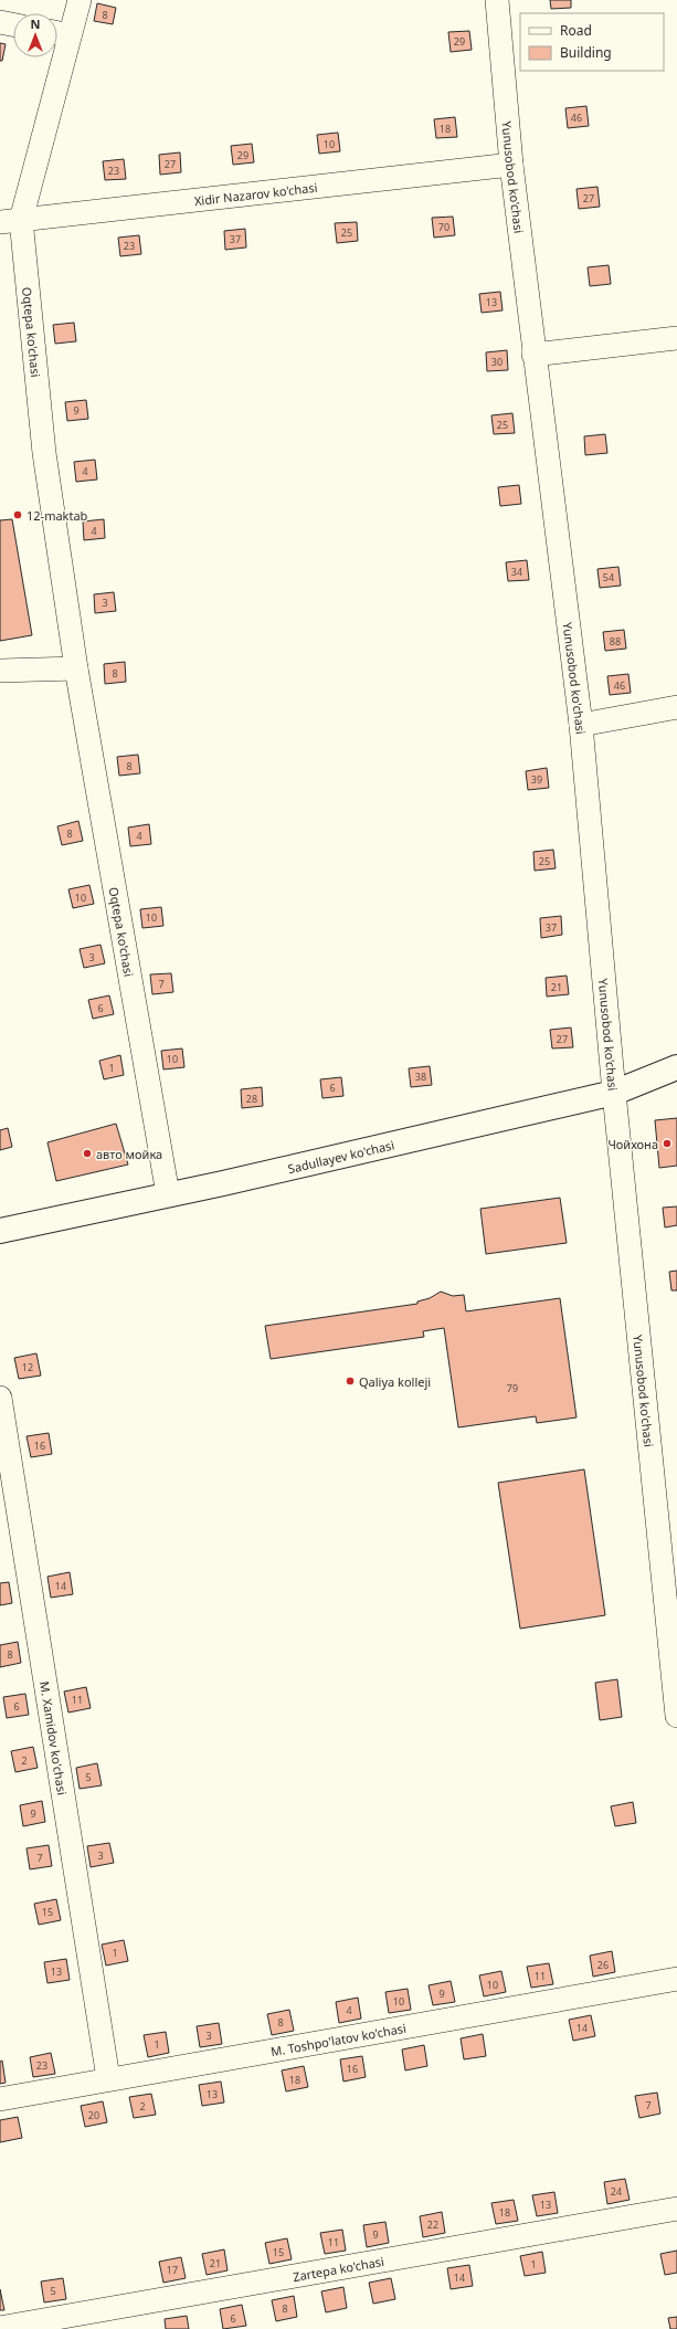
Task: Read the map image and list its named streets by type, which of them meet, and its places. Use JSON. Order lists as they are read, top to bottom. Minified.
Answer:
{"streets":{"main road":["Sadullayev ko'chasi"],"street":["Yunusobod ko'chasi","Xidir Nazarov ko'chasi","Oqtepa ko'chasi","M. Xamidov ko'chasi","M. Toshpo'latov ko'chasi","Zartepa ko'chasi"]},"crossings":[["Yunusobod ko'chasi","Xidir Nazarov ko'chasi"],["Yunusobod ko'chasi","Sadullayev ko'chasi"],["Xidir Nazarov ko'chasi","Oqtepa ko'chasi"],["Oqtepa ko'chasi","Sadullayev ko'chasi"],["M. Xamidov ko'chasi","M. Toshpo'latov ko'chasi"]],"places":["12-maktab","Чойхона","авто мойка","Qaliya kolleji"],"house_numbers":["8","29","46","18","10","29","27","23","27","70","25","37","23","13","30","9","25","4","4","34","54","3","88","8","46","8","39","8","4","25","10","10","37","3","7","21","6","27","10","1","38","6","28","12","79","16","14","8","11","6","2","5","9","3","7","15","1","26","13","11","10","9","10","4","8","14","3","1","23","16","18","13","7","2","20","24","13","18","22","9","11","15","21","1","17","14","5","8","6"],"legend":["Road","Building"],"north":"top"}
